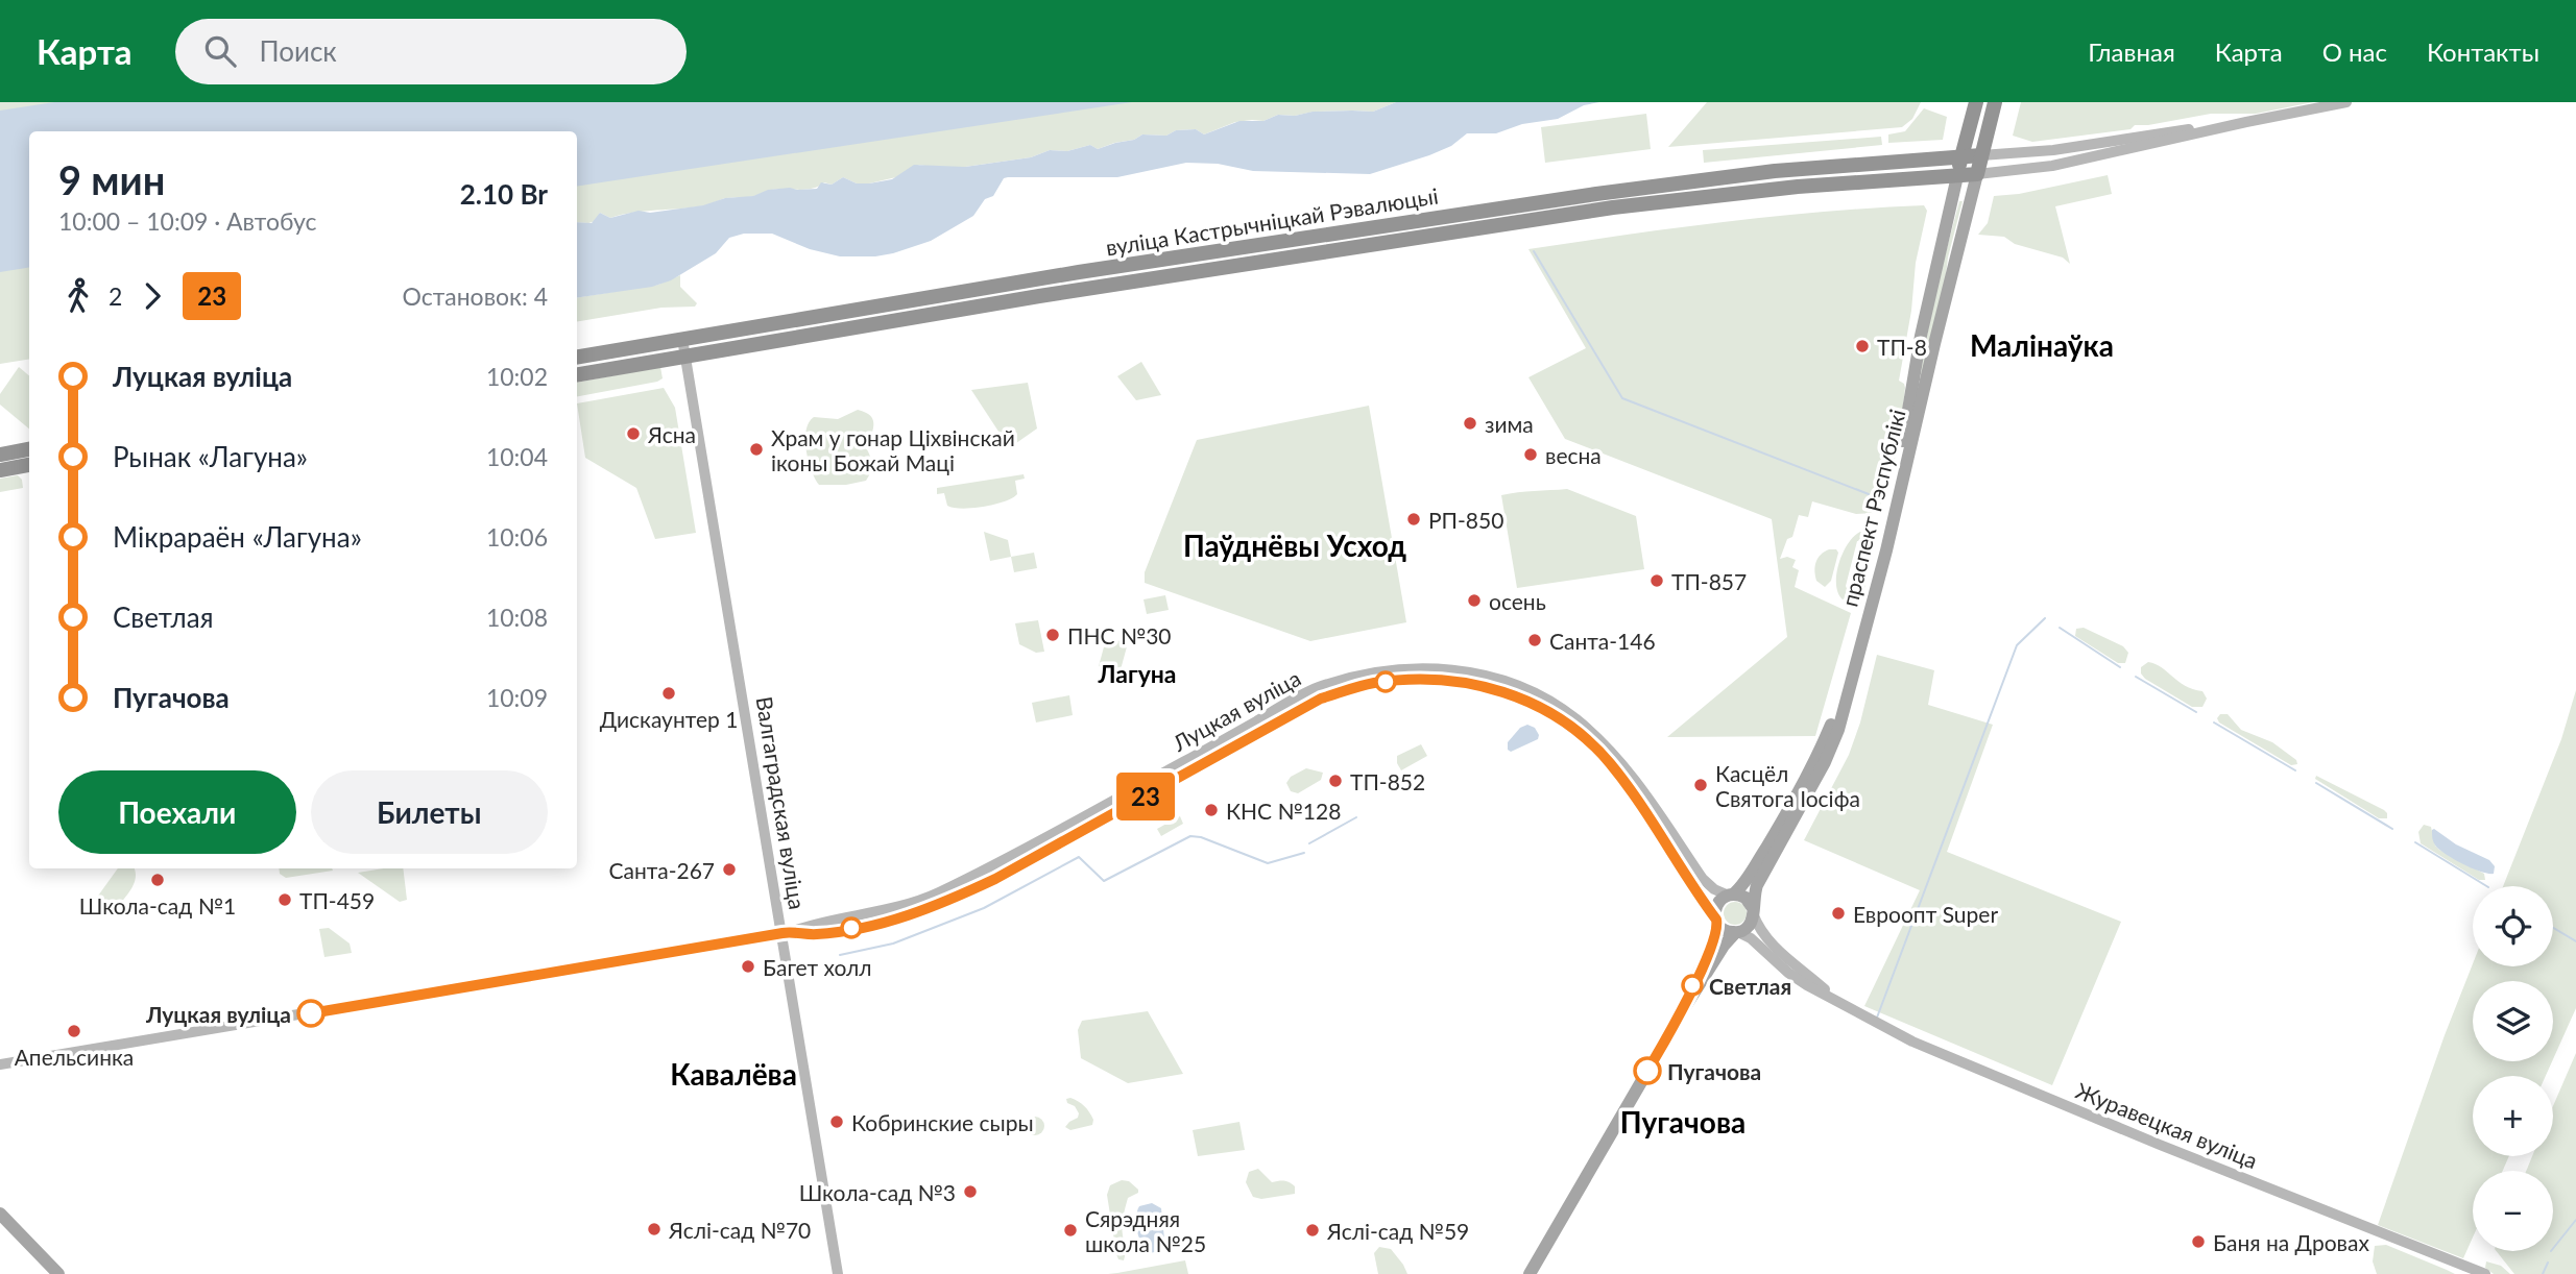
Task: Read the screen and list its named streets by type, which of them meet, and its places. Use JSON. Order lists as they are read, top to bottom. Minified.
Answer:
{"streets":{"highway":["вуліца Кастрычніцкай Рэвалюцыі","праспект Рэспублікі"],"street":["Луцкая вуліца","Валгаградская вуліца","Журавецкая вуліца"]},"crossings":[["вуліца Кастрычніцкай Рэвалюцыі","праспект Рэспублікі"],["вуліца Кастрычніцкай Рэвалюцыі","Валгаградская вуліца"],["праспект Рэспублікі","Луцкая вуліца"],["праспект Рэспублікі","Журавецкая вуліца"],["Луцкая вуліца","Валгаградская вуліца"],["Луцкая вуліца","Журавецкая вуліца"]],"districts":["Малінаўка","Паўднёвы Усход","Лагуна","Кавалёва","Пугачова"],"places":["ТП-8","зима","Ясна","Храм у гонар Ціхвінскай іконы Божай Маці","весна","РП-850","ТП-857","осень","ПНС №30","Санта-146","Дискаунтер 1","ТП-852","Касцёл Святога Іосіфа","КНС №128","Санта-267","Школа-сад №1","ТП-459","Евроопт Super","Багет холл","Светлая","Луцкая вуліца","Апельсинка","Пугачова","Кобринские сыры","Школа-сад №3","Яслі-сад №70","Сярэдняя школа №25","Яслі-сад №59","Баня на Дровах"],"lines":["bus line 23"],"page":{"header":"Карта","search":"Поиск","nav":["Главная","Карта","О нас","Контакты"],"on_map":"23","heading":["9 мин","10:00 – 10:09 · Автобус","2.10 Br"],"legs":["2","23","Остановок: 4"],"list":[{"name":"Луцкая вуліца","value":"10:02"},{"name":"Рынак «Лагуна»","value":"10:04"},{"name":"Мікрараён «Лагуна»","value":"10:06"},{"name":"Светлая","value":"10:08"},{"name":"Пугачова","value":"10:09"}],"buttons":["Поехали","Билеты"],"map_buttons":["+","−"]}}
